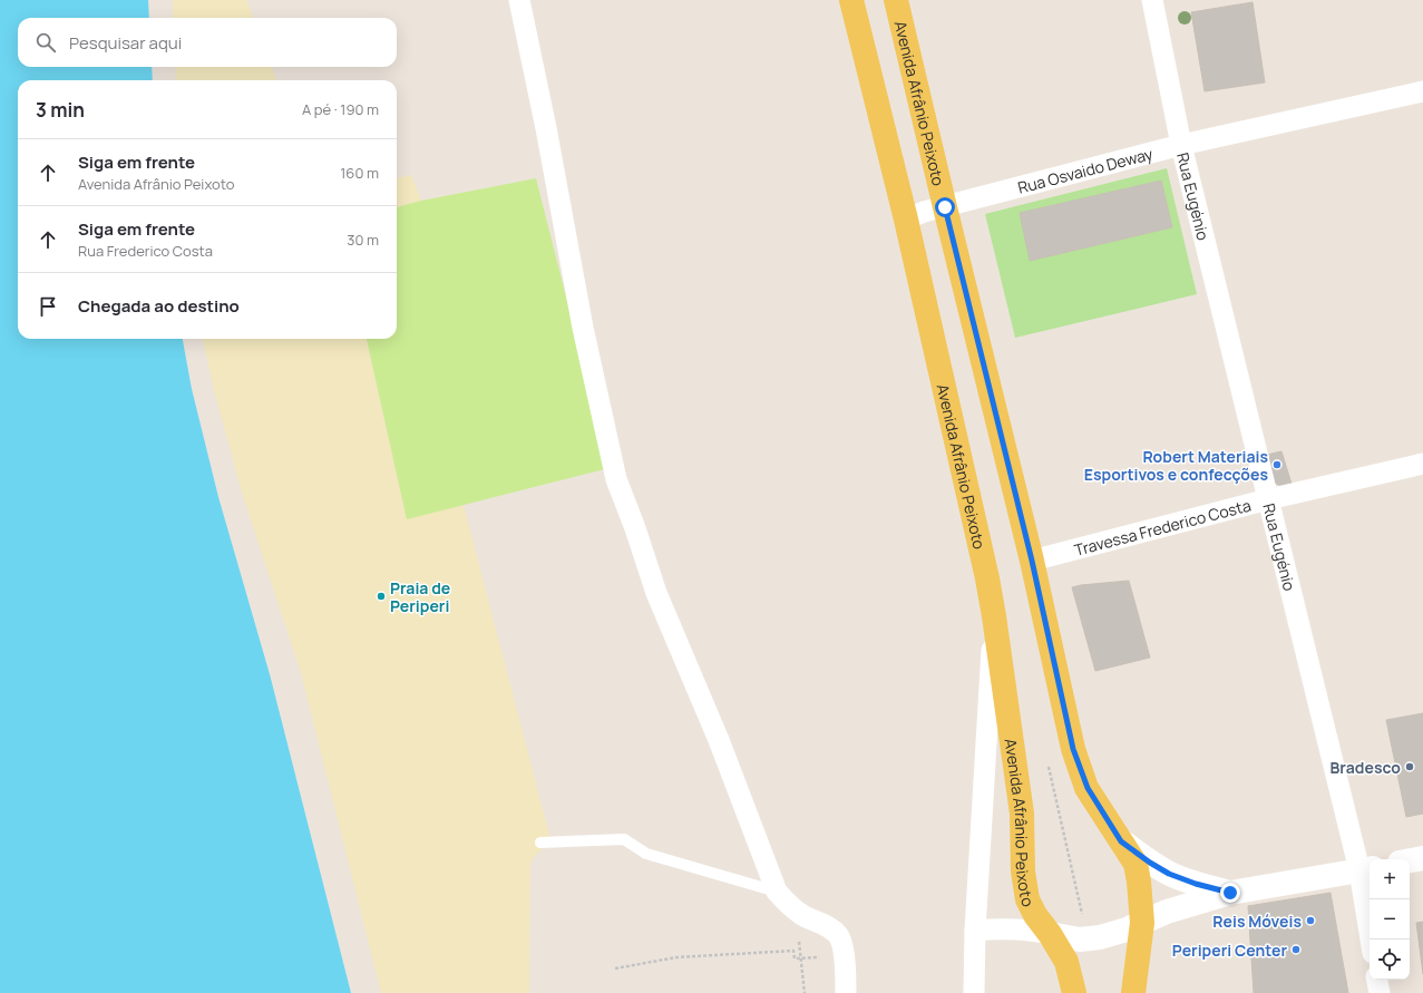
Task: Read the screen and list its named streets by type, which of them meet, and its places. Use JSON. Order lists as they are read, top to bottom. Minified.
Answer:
{"streets":{"main road":["Avenida Afrânio Peixoto"],"street":["Rua Osvaido Deway","Rua Eugénio","Travessa Frederico Costa"]},"crossings":[["Avenida Afrânio Peixoto","Rua Osvaido Deway"],["Avenida Afrânio Peixoto","Travessa Frederico Costa"],["Rua Osvaido Deway","Rua Eugénio"],["Rua Eugénio","Travessa Frederico Costa"]],"places":["Robert Materiais Esportivos e confecções","Praia de Periperi","Bradesco","Reis Móveis","Periperi Center"],"page":{"search":"Pesquisar aqui","heading":["3 min","A pé · 190 m"],"list":[["Siga em frente","Avenida Afrânio Peixoto","160 m"],["Siga em frente","Rua Frederico Costa","30 m"],"Chegada ao destino"],"map_buttons":["+","−"]}}
